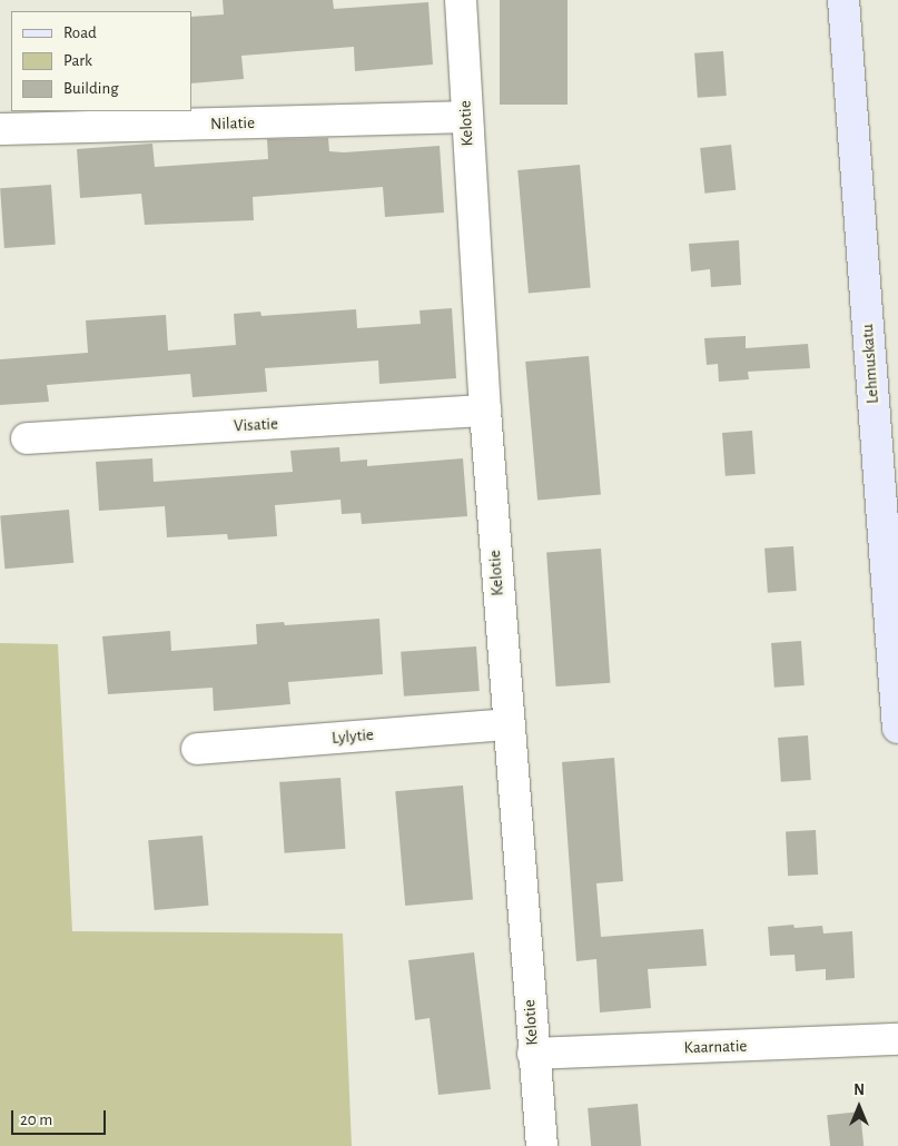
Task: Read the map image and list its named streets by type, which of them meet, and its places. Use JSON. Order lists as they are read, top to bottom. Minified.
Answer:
{"streets":{"street":["Nilatie","Kelotie","Lehmuskatu","Visatie","Lylytie","Kaarnatie"]},"crossings":[["Nilatie","Kelotie"],["Kelotie","Visatie"],["Kelotie","Lylytie"],["Kelotie","Kaarnatie"]],"legend":["Road","Park","Building"],"scale_bar":"20 m","north":"top"}
